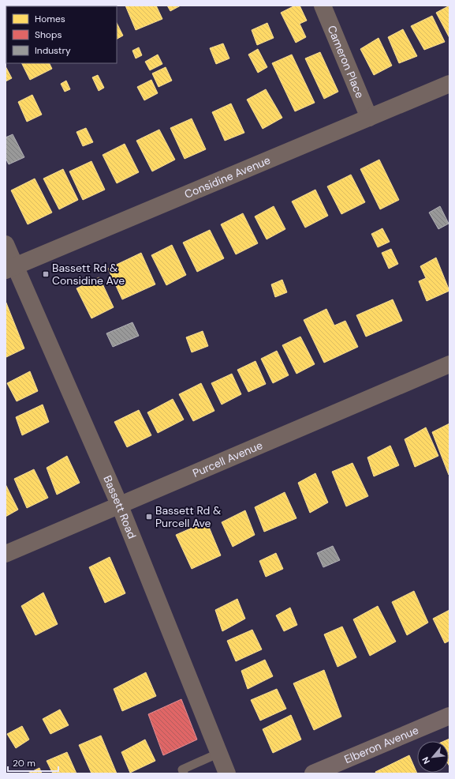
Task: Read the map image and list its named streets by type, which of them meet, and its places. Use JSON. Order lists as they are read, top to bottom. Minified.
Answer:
{"streets":{"street":["Cameron Place","Considine Avenue","Purcell Avenue","Bassett Road","Elberon Avenue"]},"crossings":[["Cameron Place","Considine Avenue"],["Considine Avenue","Bassett Road"],["Purcell Avenue","Bassett Road"]],"places":{"transit":["Bassett Rd & Considine Ave","Bassett Rd & Purcell Ave"]},"legend":["Homes","Shops","Industry"],"scale_bar":"20 m","north":"bottom left"}
